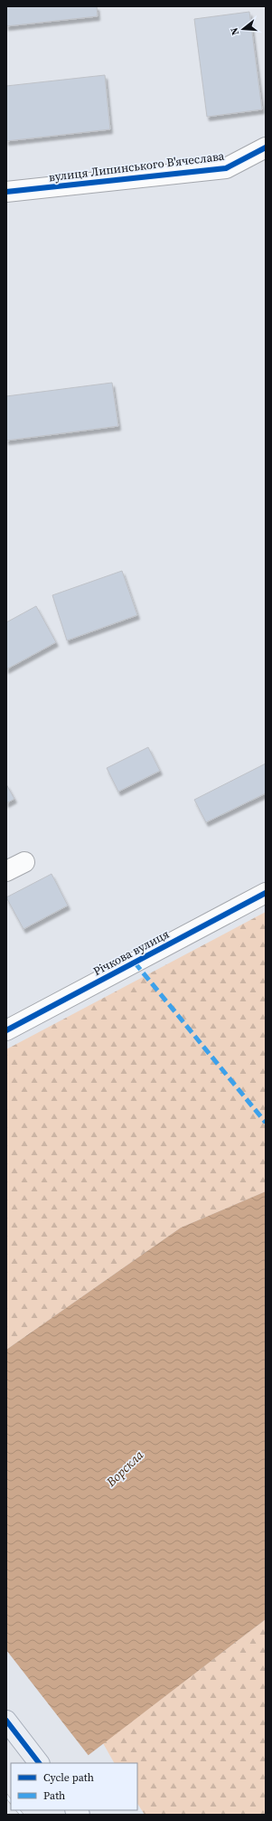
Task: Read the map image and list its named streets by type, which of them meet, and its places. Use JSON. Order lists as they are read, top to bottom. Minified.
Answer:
{"streets":{"street":["вулиця Липинського В'ячеслава","Річкова вулиця"]},"water":["Ворскла"],"legend":["Cycle path","Path"],"north":"left"}
